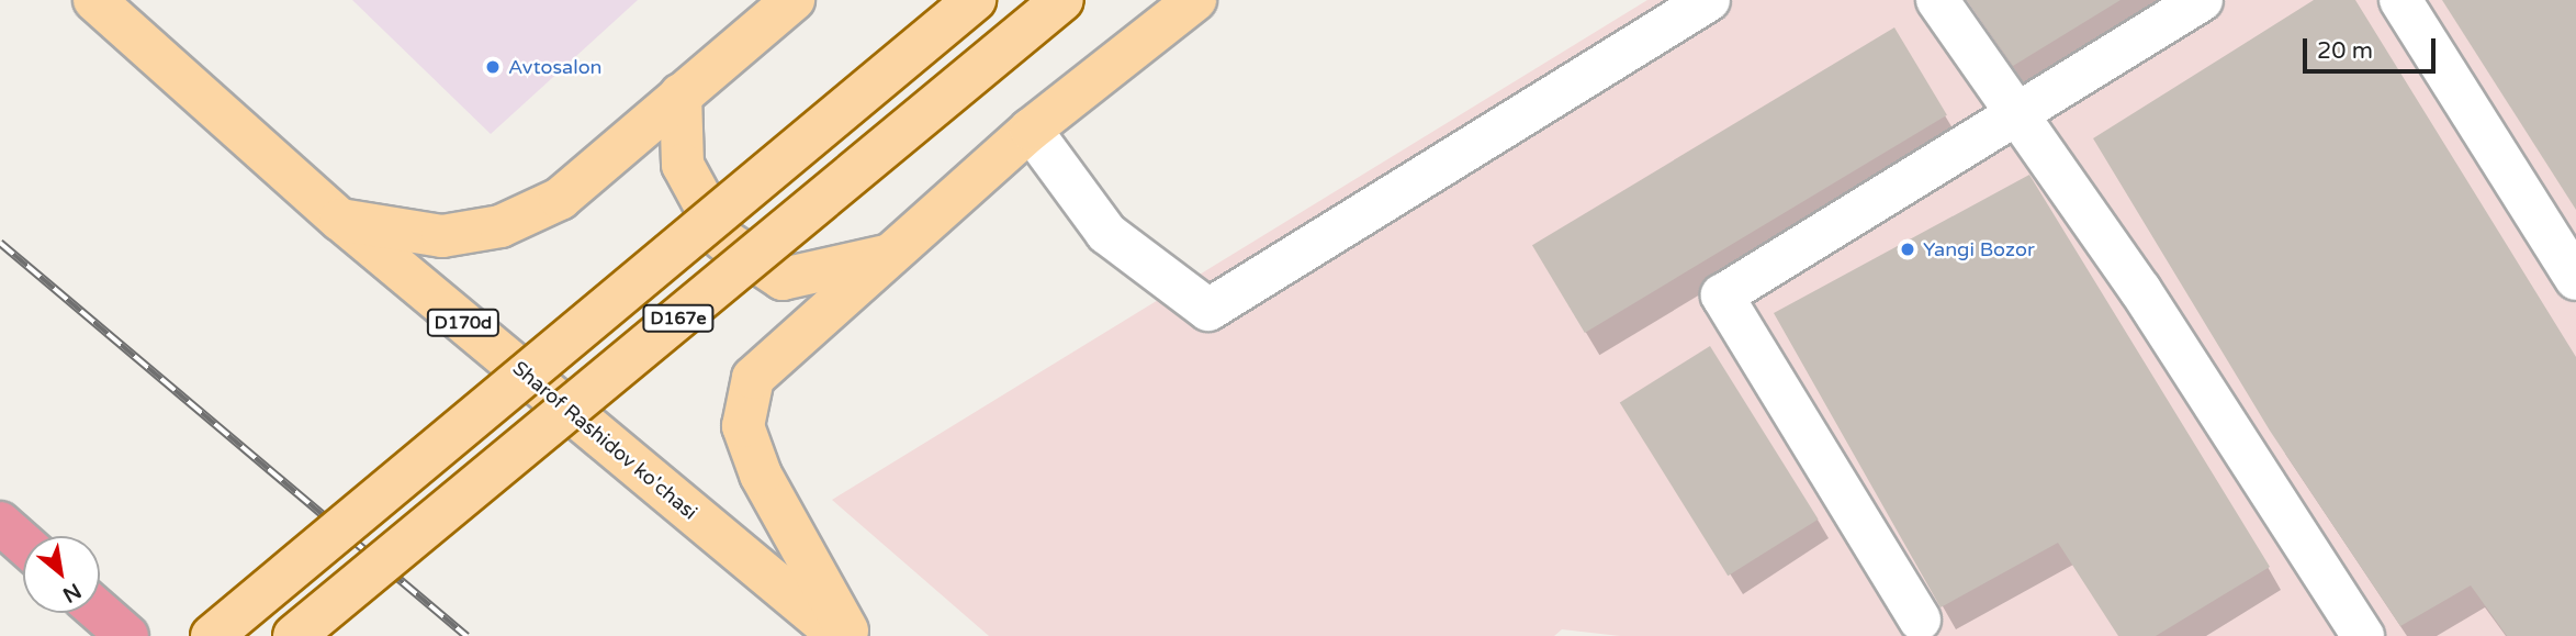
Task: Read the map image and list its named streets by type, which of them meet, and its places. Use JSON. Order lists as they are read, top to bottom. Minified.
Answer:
{"streets":{"main road":["D167e","D170d","Sharof Rashidov ko'chasi"]},"places":["Avtosalon","Yangi Bozor"],"scale_bar":"20 m","north":"bottom right"}
